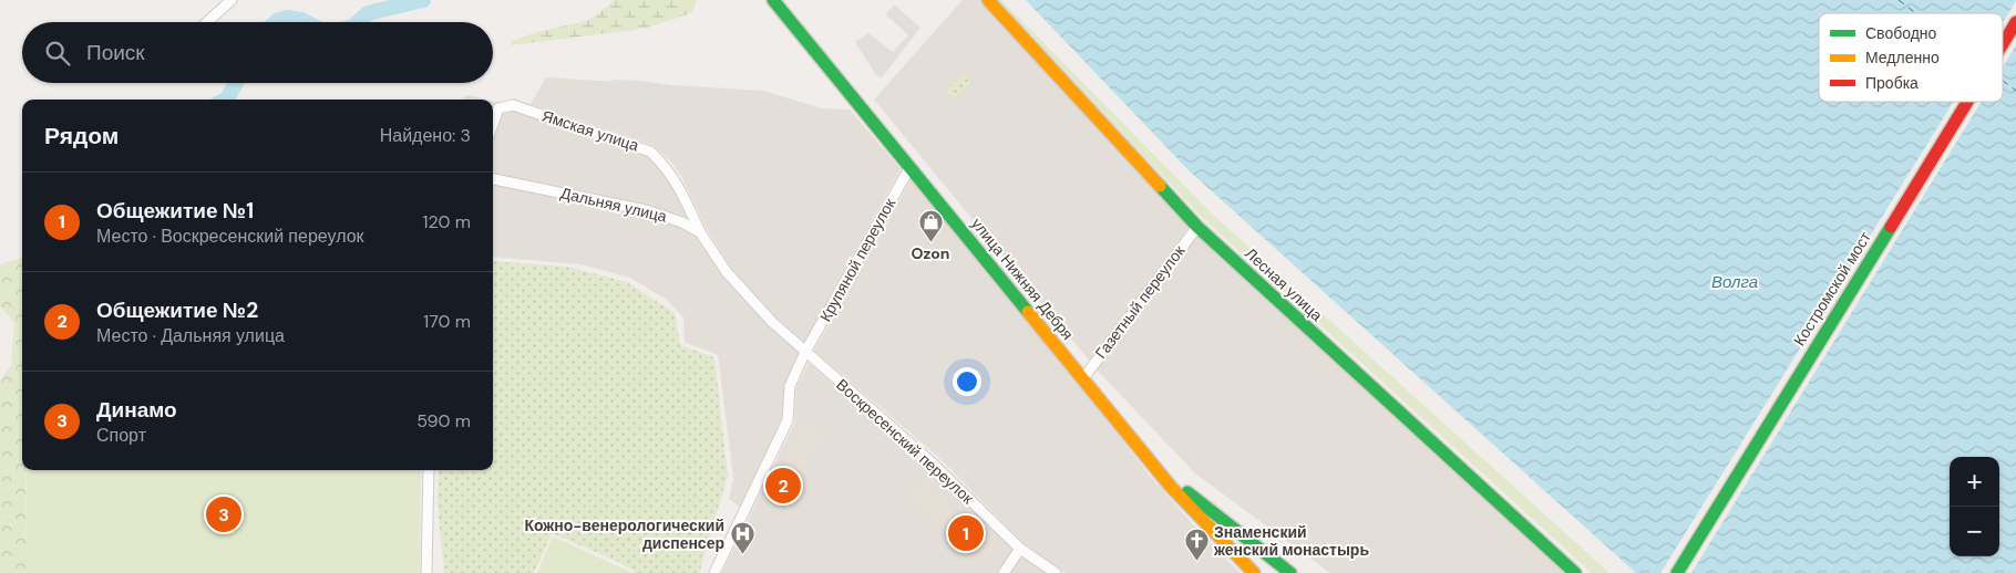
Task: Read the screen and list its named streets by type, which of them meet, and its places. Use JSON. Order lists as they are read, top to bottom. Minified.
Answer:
{"streets":{"main road":["улица Нижняя Дебря","Лесная улица","Костромской мост"],"street":["Ямская улица","Дальняя улица","Крупяной переулок","Газетный переулок","Воскресенский переулок"]},"crossings":[["Ямская улица","Дальняя улица"],["Дальняя улица","Крупяной переулок"],["Дальняя улица","Воскресенский переулок"],["Крупяной переулок","улица Нижняя Дебря"],["Крупяной переулок","Воскресенский переулок"],["улица Нижняя Дебря","Газетный переулок"],["Лесная улица","Газетный переулок"]],"water":["Волга"],"places":{"shop":["Ozon"],"hospital":["Кожно-венерологический диспенсер"],"church":["Знаменский женский монастырь"]},"legend":["Свободно","Медленно","Пробка"],"page":{"search":"Поиск","heading":["Рядом","Найдено: 3"],"list":[{"mark":"1","name":"Общежитие №1","note":"Место · Воскресенский переулок","value":"120 m"},{"mark":"2","name":"Общежитие №2","note":"Место · Дальняя улица","value":"170 m"},{"mark":"3","name":"Динамо","note":"Спорт","value":"590 m"}],"map_buttons":["+","−"],"pins":["2","3","1"]}}
